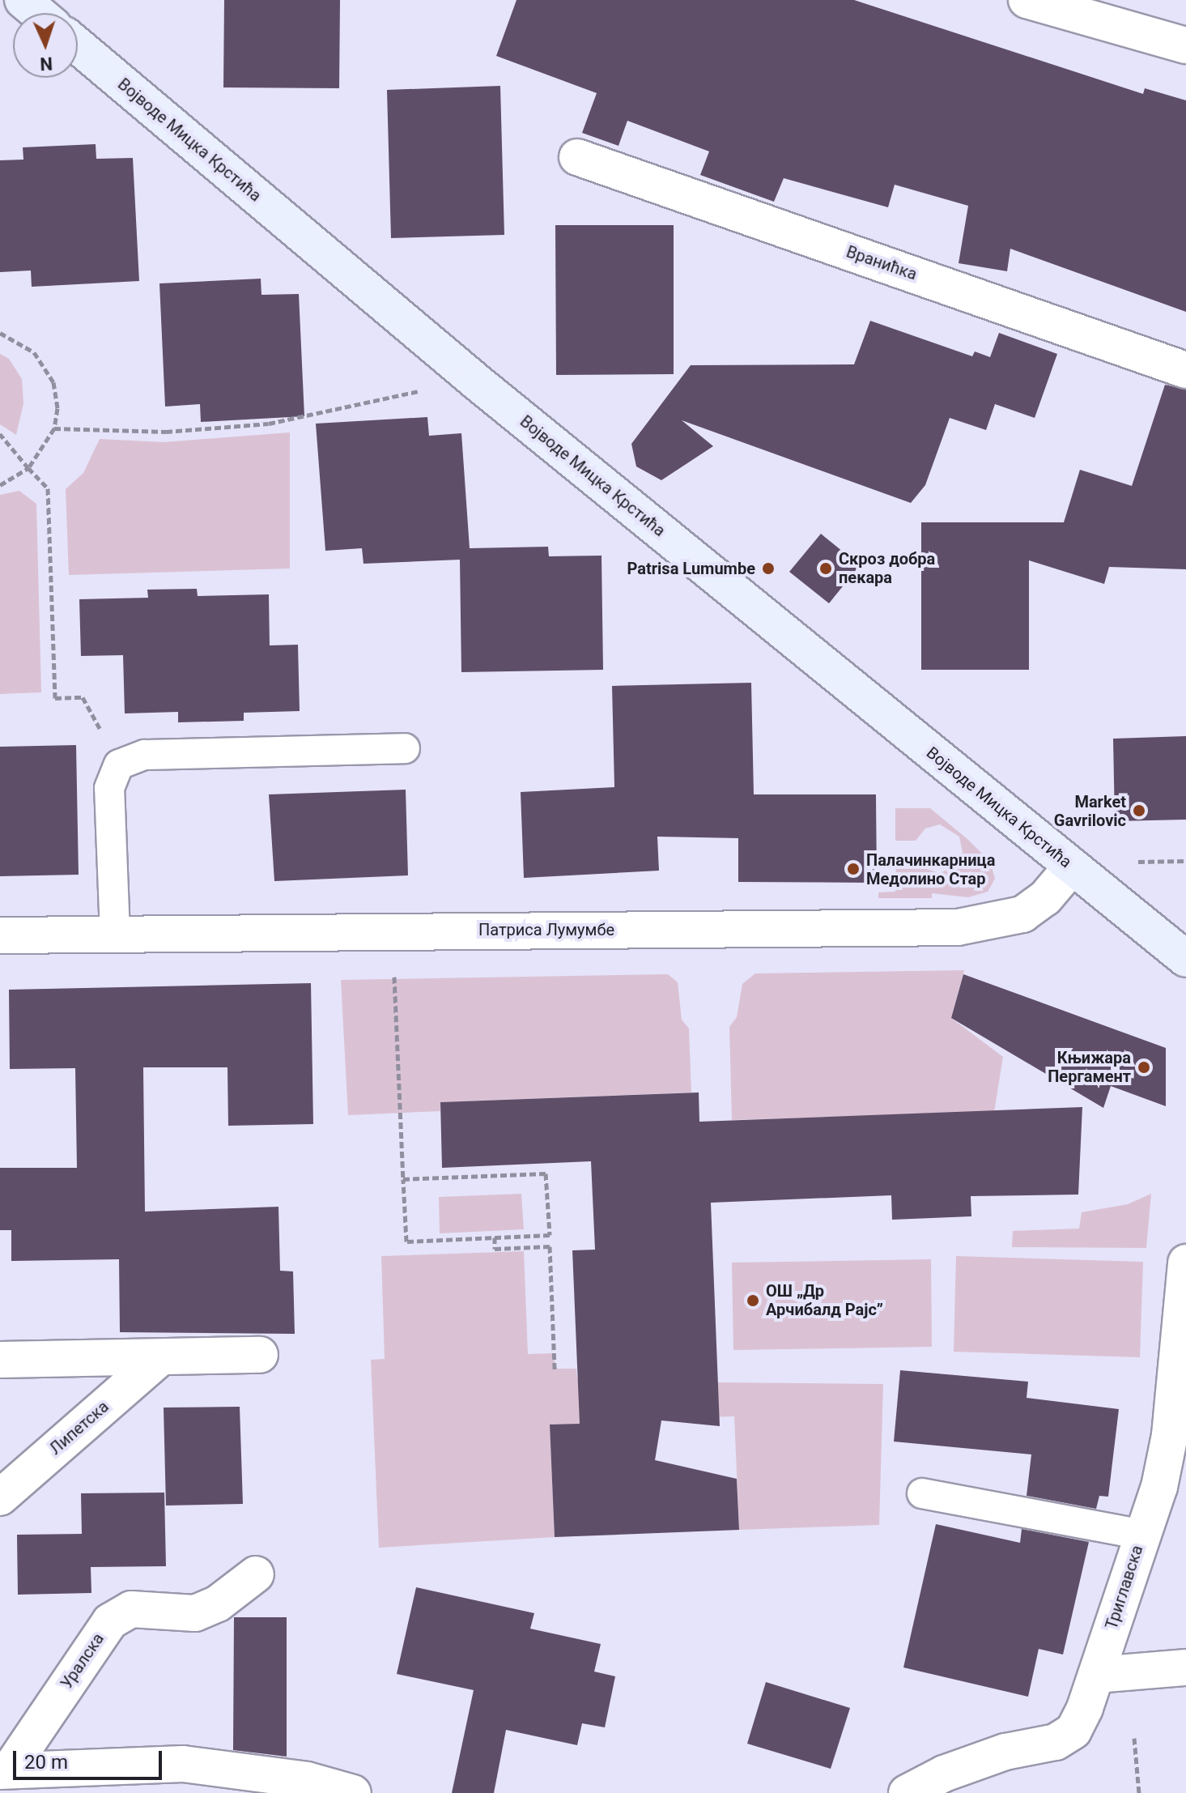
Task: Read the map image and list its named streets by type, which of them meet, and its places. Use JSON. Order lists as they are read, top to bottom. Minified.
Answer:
{"streets":{"street":["Војводе Мицка Крстића","Вранићка","Патриса Лумумбе","Липетска","Триглавска","Уралска"]},"crossings":[["Војводе Мицка Крстића","Патриса Лумумбе"]],"places":["Patrisa Lumumbe","Скроз добра пекара","Market Gavrilovic","Палачинкарница Медолино Стар","Књижара Пергамент","ОШ „Др Арчибалд Рајс”"],"scale_bar":"20 m","north":"bottom"}
